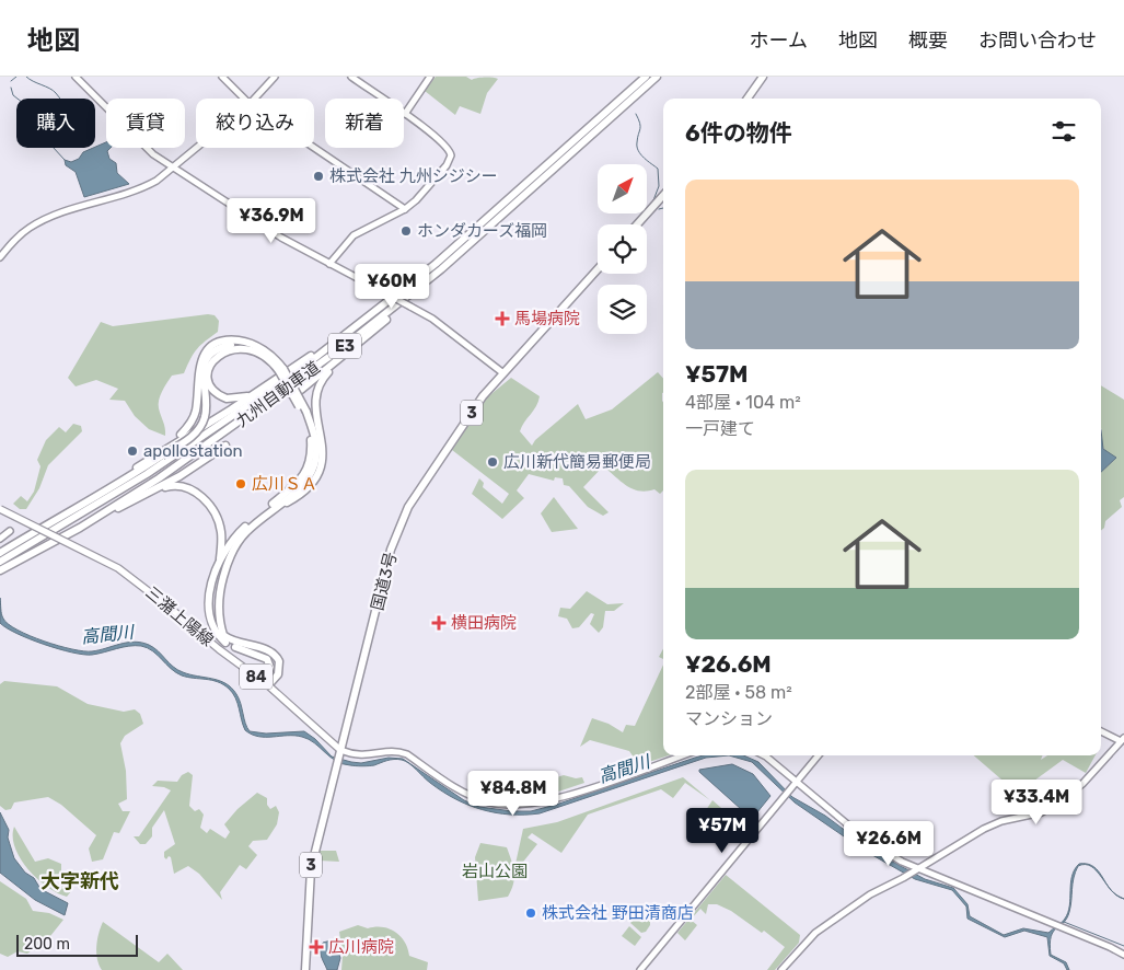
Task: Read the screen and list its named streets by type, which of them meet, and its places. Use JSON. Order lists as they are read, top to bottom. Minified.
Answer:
{"streets":{"highway":["E3","九州自動車道","3","国道3号"],"main road":["三潴上陽線","84"]},"crossings":[["国道3号","三潴上陽線"]],"districts":["大字新代"],"water":["高間川"],"parks":["岩山公園"],"places":{"other":["株式会社 九州シジシー","ホンダカーズ福岡","apollostation","広川新代簡易郵便局","広川ＳＡ","株式会社 野田清商店"],"health":["馬場病院","横田病院","広川病院"]},"scale_bar":"200 m","north":"top right","page":{"header":"地図","nav":["ホーム","地図","概要","お問い合わせ"],"chip":["購入","賃貸","絞り込み","新着"],"heading":"6件の物件","list":[{"name":"¥57M","note":"4部屋 · 104 m² · 一戸建て"},{"name":"¥26.6M","note":"2部屋 · 58 m² · マンション"}],"price":["¥36.9M","¥60M","¥84.8M","¥33.4M","¥57M","¥26.6M"],"scale":"200 m"}}
